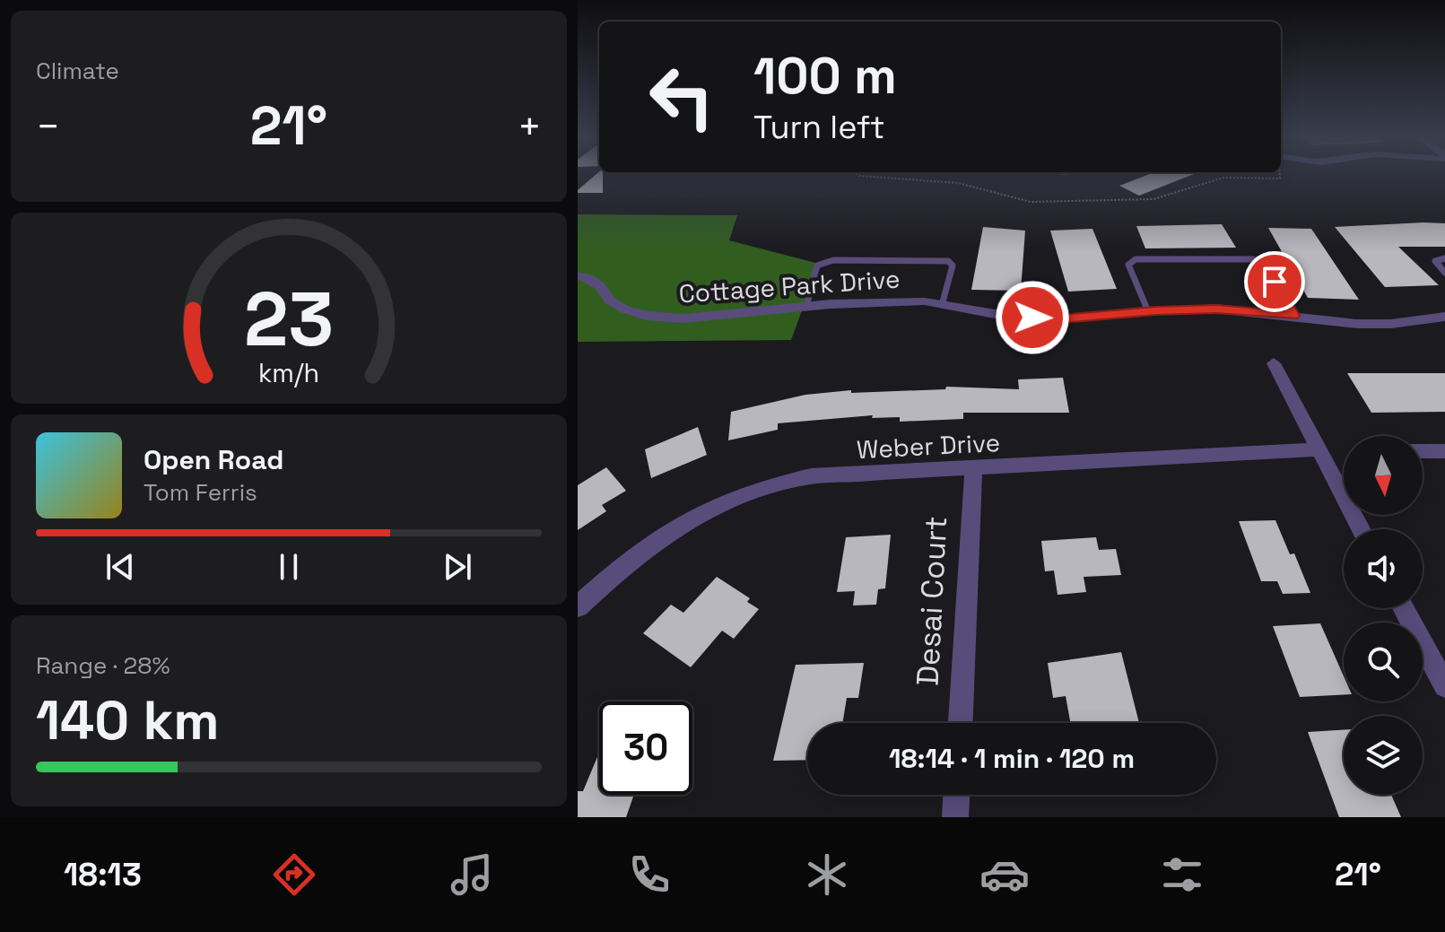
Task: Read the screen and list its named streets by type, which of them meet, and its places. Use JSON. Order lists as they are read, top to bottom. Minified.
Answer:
{"streets":{"street":["Cottage Park Drive","Weber Drive","Desai Court"]},"crossings":[["Weber Drive","Desai Court"]],"north":"bottom","page":{"tile":["Climate",["Range · 28%","140 km"]],"turn":["100 m","Turn left"],"heat":["−","21°","+"],"song":["Open Road","Tom Ferris"],"limit":"30","trip":"18:14 · 1 min · 120 m","tabs":["18:13","21°"],"gauge":["23","km/h"]}}
